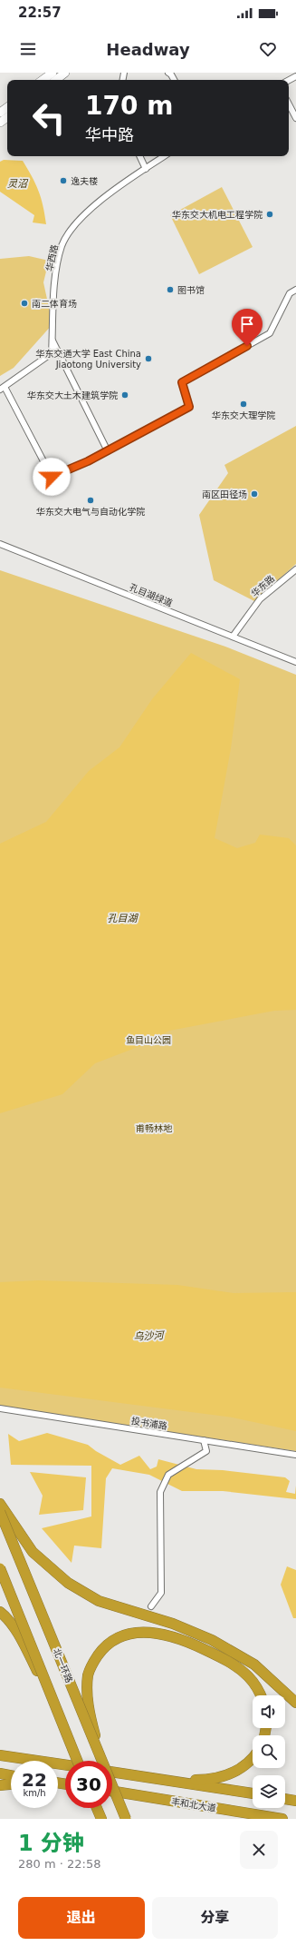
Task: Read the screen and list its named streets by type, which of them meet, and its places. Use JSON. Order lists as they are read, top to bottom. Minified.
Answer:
{"streets":{"highway":["北一环路","丰和北大道"],"street":["华西路","华东路","孔目湖绿道","投书浦路"]},"crossings":[["华东路","孔目湖绿道"]],"water":["灵沼","孔目湖","乌沙河"],"parks":["鱼目山公园","甫畅林地"],"places":["逸夫楼","华东交大机电工程学院","图书馆","南二体育场","华东交通大学 East China Jiaotong University","华东交大土木建筑学院","华东交大理学院","南区田径场","华东交大电气与自动化学院"],"page":{"status":"22:57","header":"Headway","turn":["170 m","华中路"],"speed":"22 km/h","limit":"30","heading":["1 分钟","280 m · 22:58"],"buttons":["退出","分享"]}}
